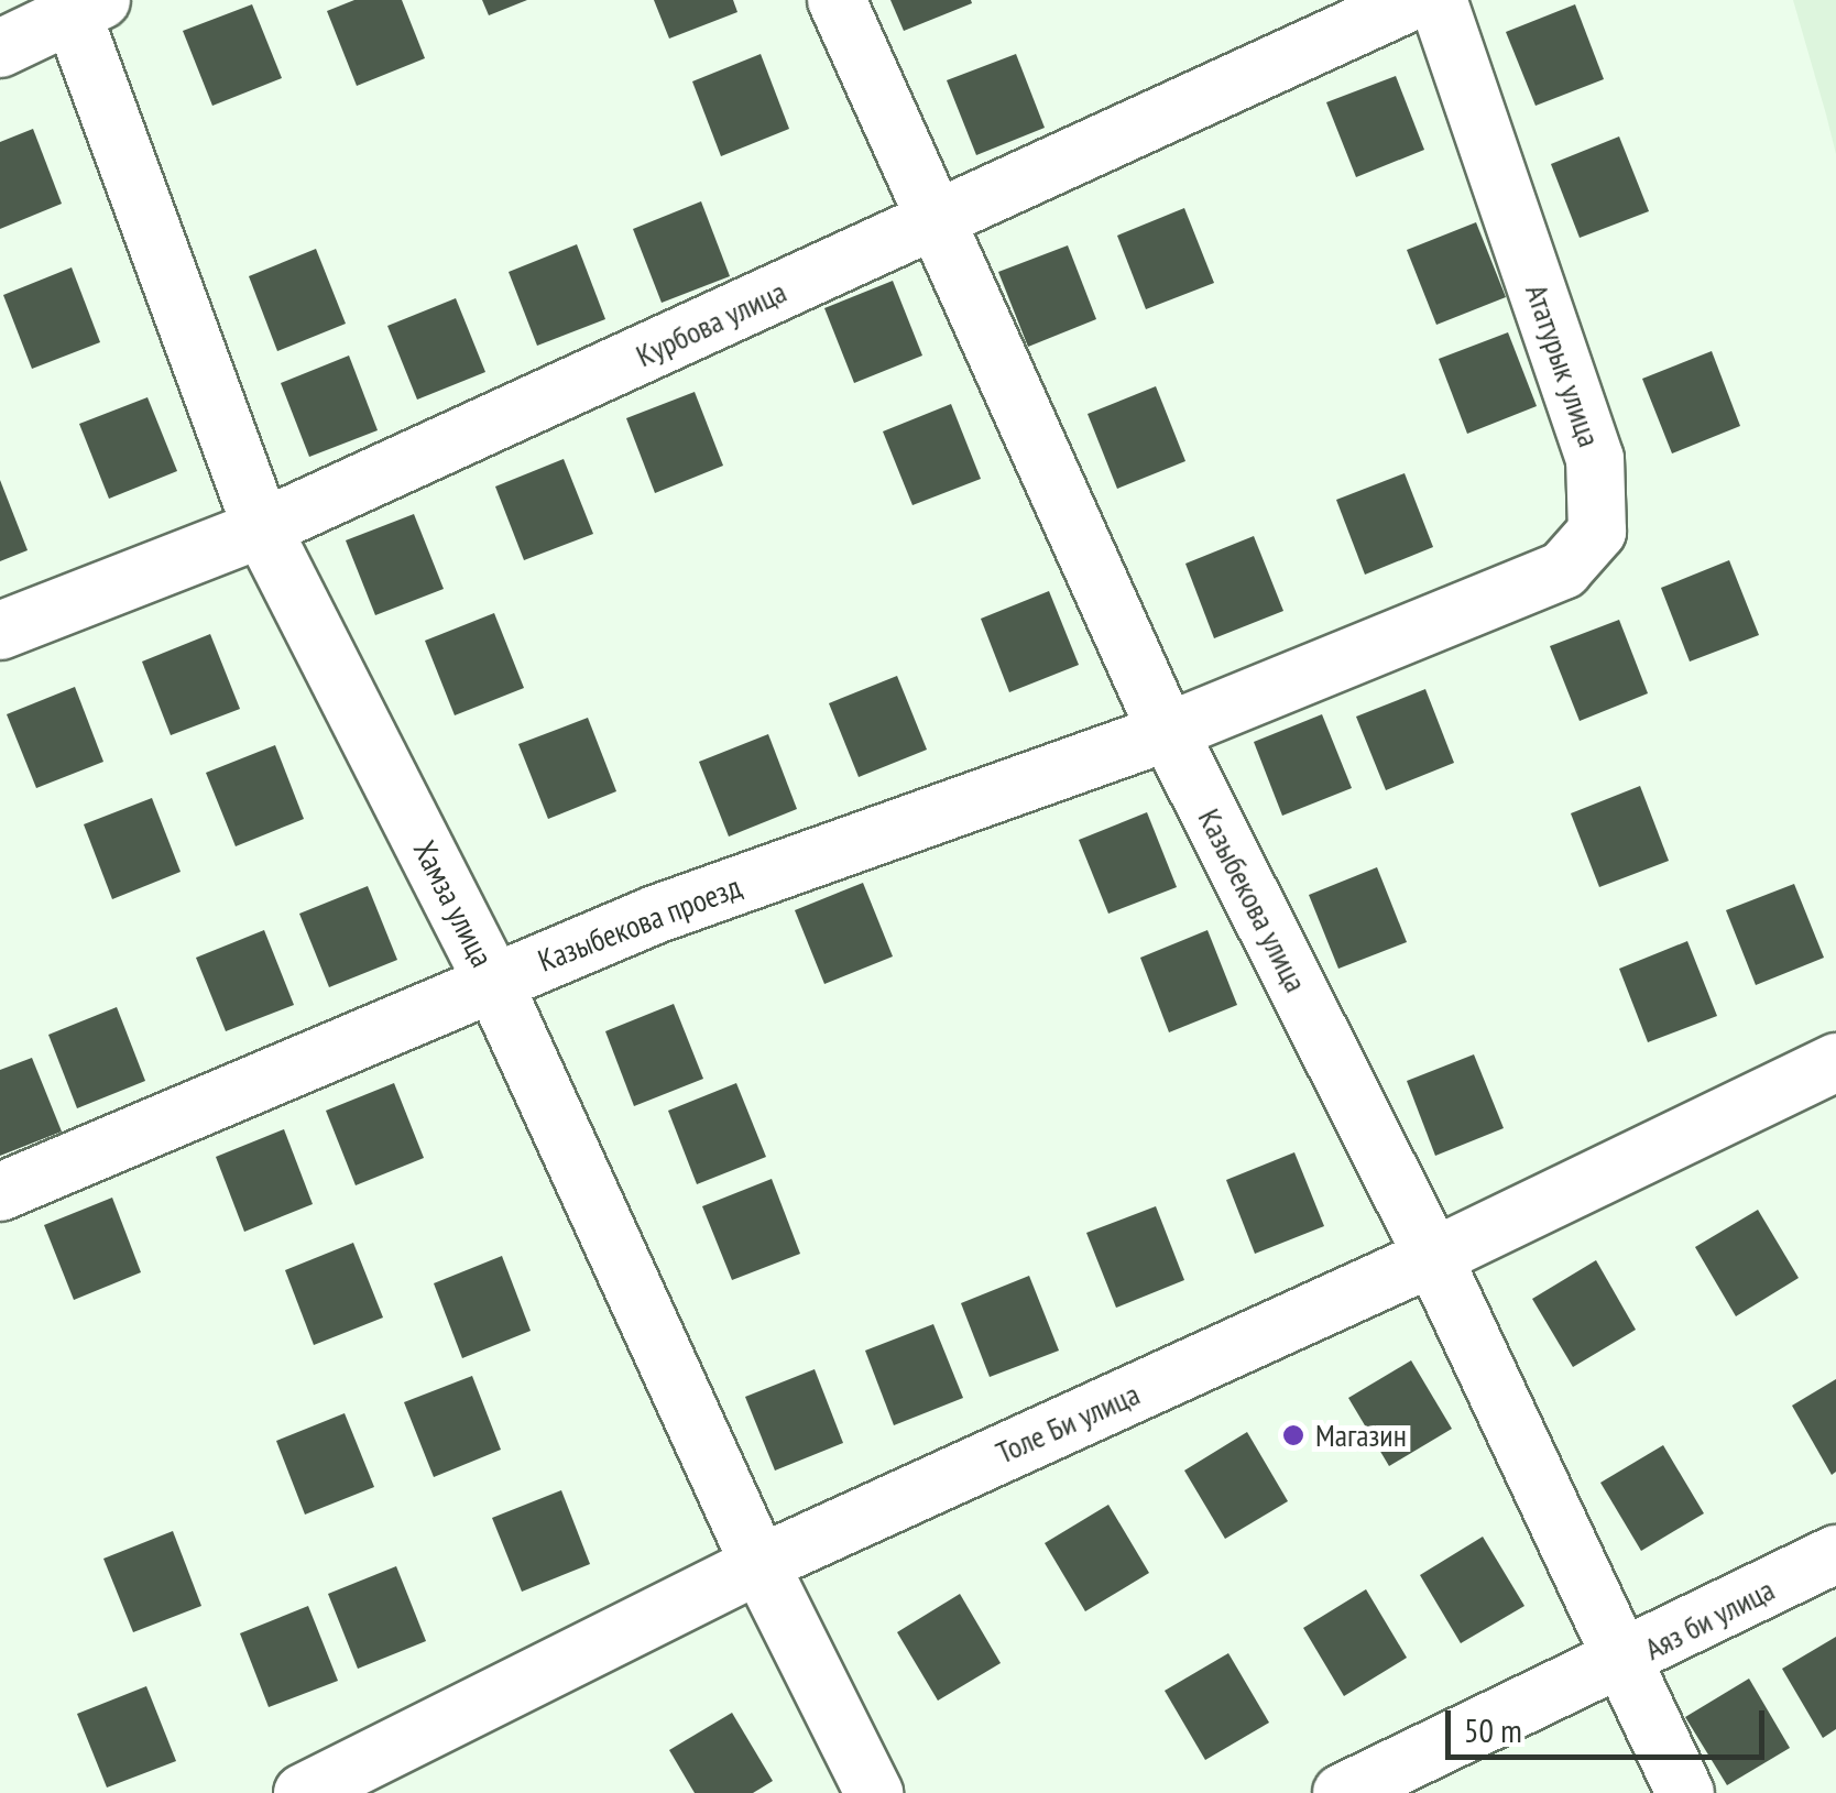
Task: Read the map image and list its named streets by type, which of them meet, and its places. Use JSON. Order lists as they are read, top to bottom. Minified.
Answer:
{"streets":{"street":["Курбова улица","Ататурык улица","Казыбекова улица","Хамза улица","Казыбекова проезд","Толе Би улица","Аяз би улица"]},"crossings":[["Курбова улица","Казыбекова улица"],["Курбова улица","Хамза улица"],["Ататурык улица","Казыбекова улица"],["Ататурык улица","Казыбекова проезд"],["Казыбекова улица","Казыбекова проезд"],["Казыбекова улица","Толе Би улица"],["Казыбекова улица","Аяз би улица"],["Хамза улица","Казыбекова проезд"],["Хамза улица","Толе Би улица"]],"places":["Магазин"],"scale_bar":"50 m"}
